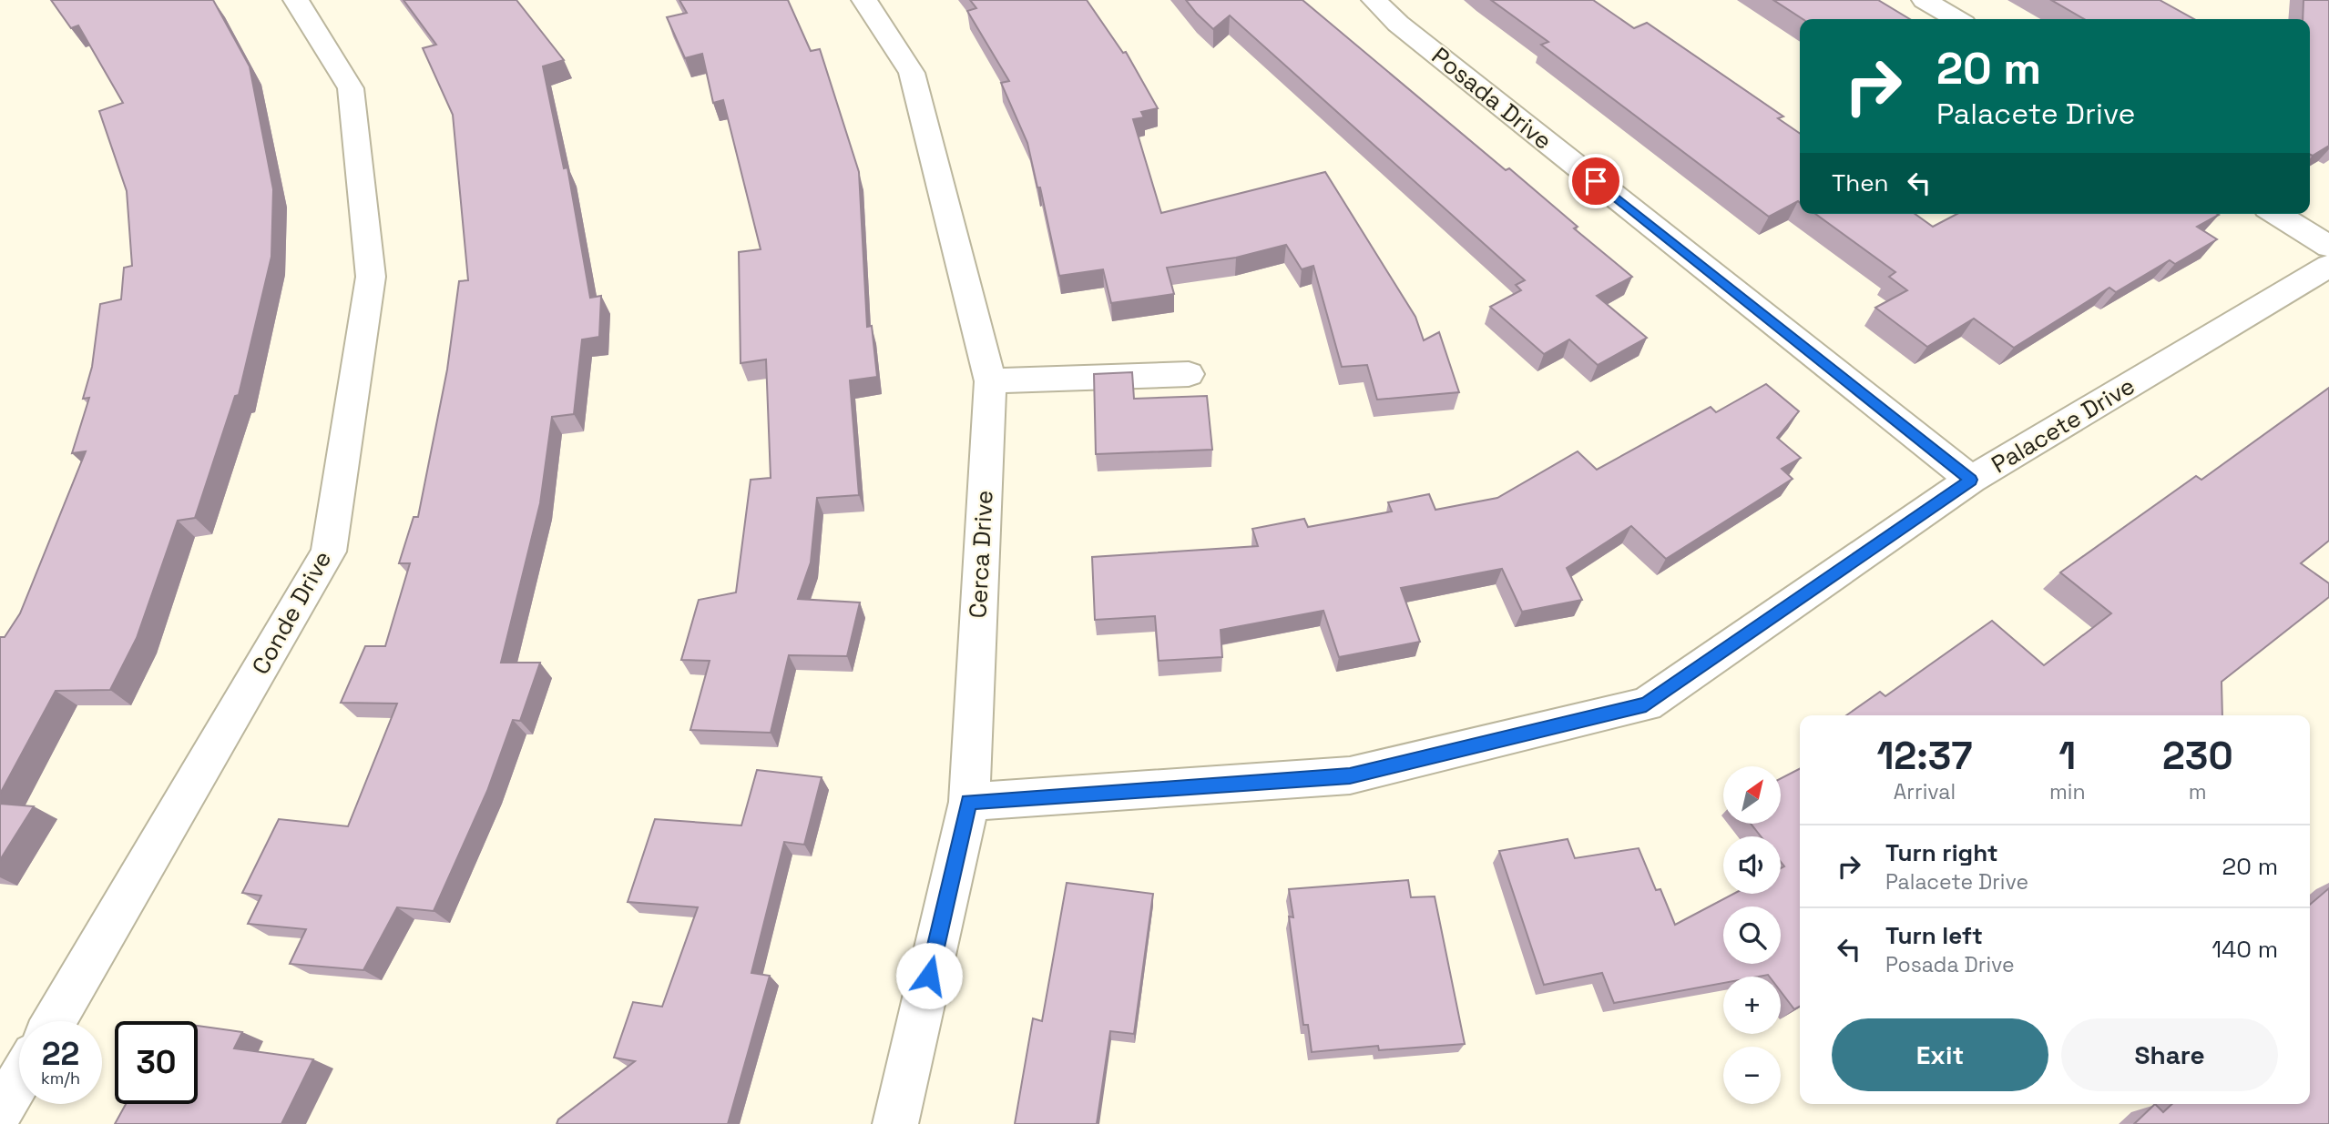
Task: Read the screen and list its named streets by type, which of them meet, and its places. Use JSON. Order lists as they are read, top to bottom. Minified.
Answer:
{"streets":{"street":["Posada Drive","Palacete Drive","Cerca Drive","Conde Drive"]},"crossings":[["Posada Drive","Palacete Drive"],["Palacete Drive","Cerca Drive"]],"north":"top right","page":{"turn":["20 m","Palacete Drive"],"then":"Then","eta":["12:37","Arrival","1","min","230","m"],"map_buttons":["+","−"],"list":[{"name":"Turn right","note":"Palacete Drive","value":"20 m"},{"name":"Turn left","note":"Posada Drive","value":"140 m"}],"buttons":["Exit","Share"],"speed":"22 km/h","limit":"30"}}
